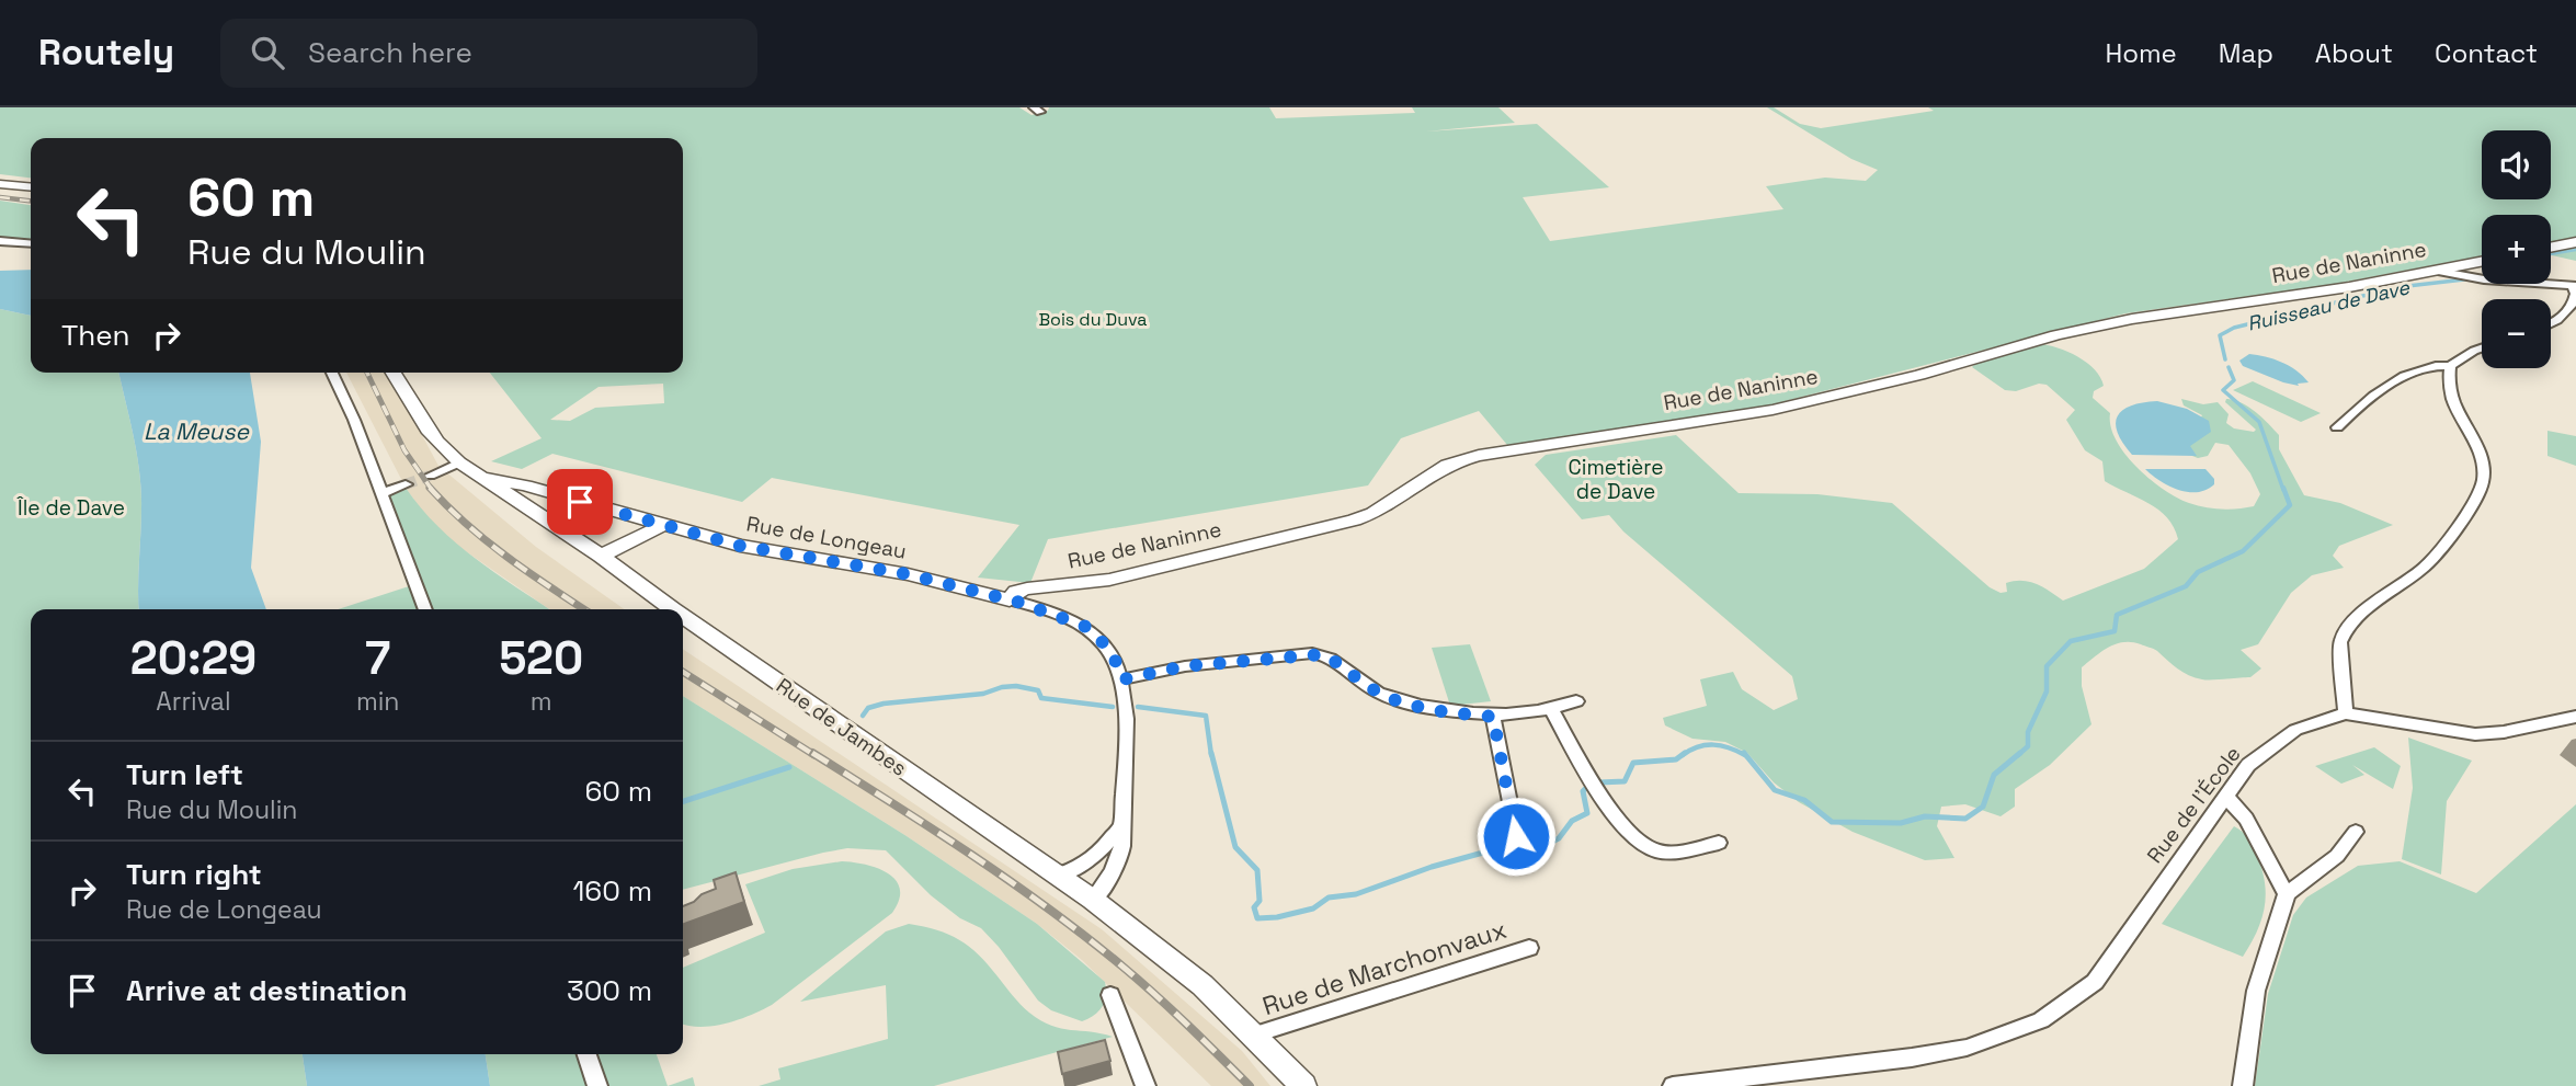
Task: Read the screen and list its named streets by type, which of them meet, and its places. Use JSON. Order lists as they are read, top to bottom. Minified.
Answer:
{"streets":{"street":["Rue de Naninne","Rue de Longeau","Rue de Jambes","Rue de l'École","Rue de Marchonvaux"]},"crossings":[["Rue de Naninne","Rue de Longeau"],["Rue de Longeau","Rue de Jambes"],["Rue de Jambes","Rue de Marchonvaux"]],"water":["Ruisseau de Dave","La Meuse"],"parks":["Bois du Duva","Cimetière de Dave","Île de Dave"],"page":{"header":"Routely","search":"Search here","nav":["Home","Map","About","Contact"],"map_buttons":["+","−"],"turn":["60 m","Rue du Moulin"],"then":"Then","eta":["20:29","Arrival","7","min","520","m"],"list":[{"name":"Turn left","note":"Rue du Moulin","value":"60 m"},{"name":"Turn right","note":"Rue de Longeau","value":"160 m"},{"name":"Arrive at destination","value":"300 m"}]}}
